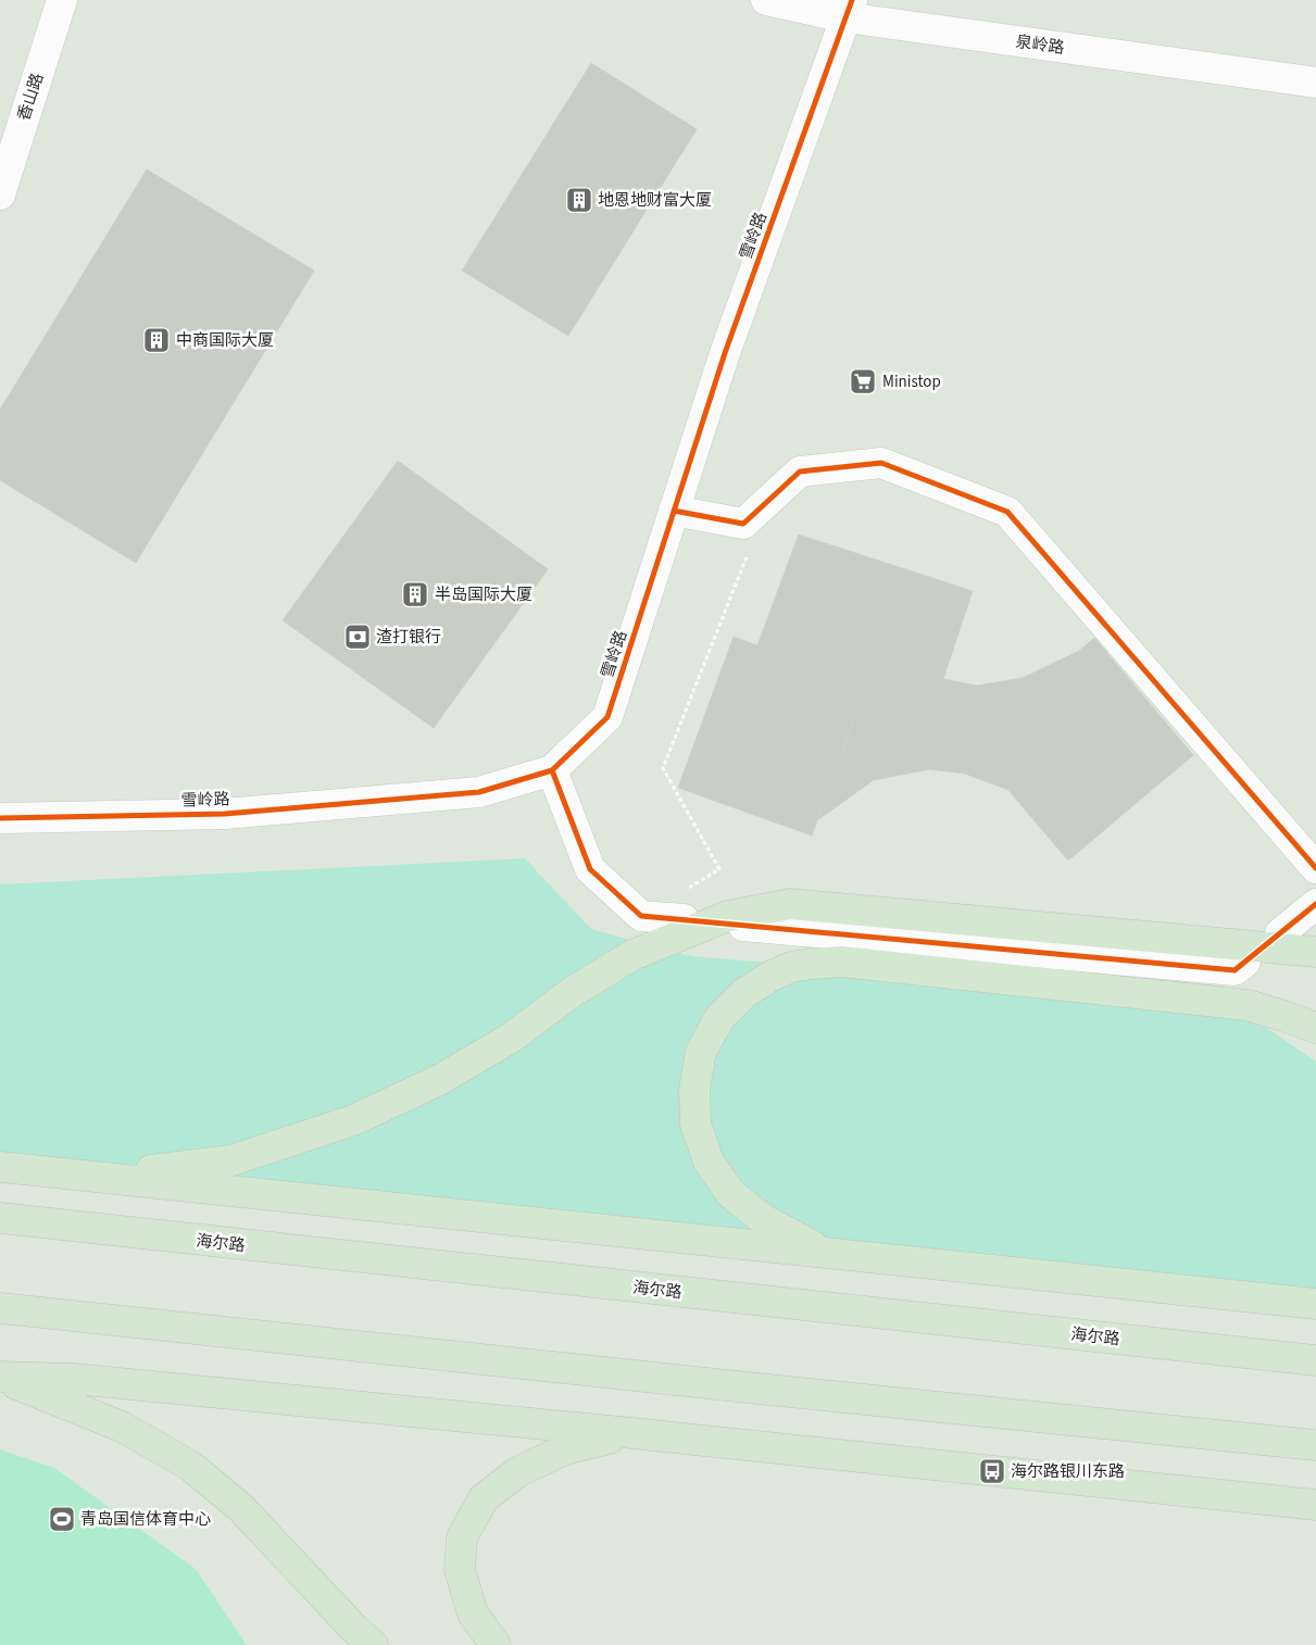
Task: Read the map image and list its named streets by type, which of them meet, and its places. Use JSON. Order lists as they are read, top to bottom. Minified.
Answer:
{"streets":{"main road":["海尔路"],"street":["泉岭路","香山路","雪岭路"]},"crossings":[["泉岭路","雪岭路"]],"places":{"building":["地恩地财富大厦","中商国际大厦","半岛国际大厦"],"supermarket":["Ministop"],"bank":["渣打银行"],"bus stop":["海尔路银川东路"],"sports":["青岛国信体育中心"]}}
